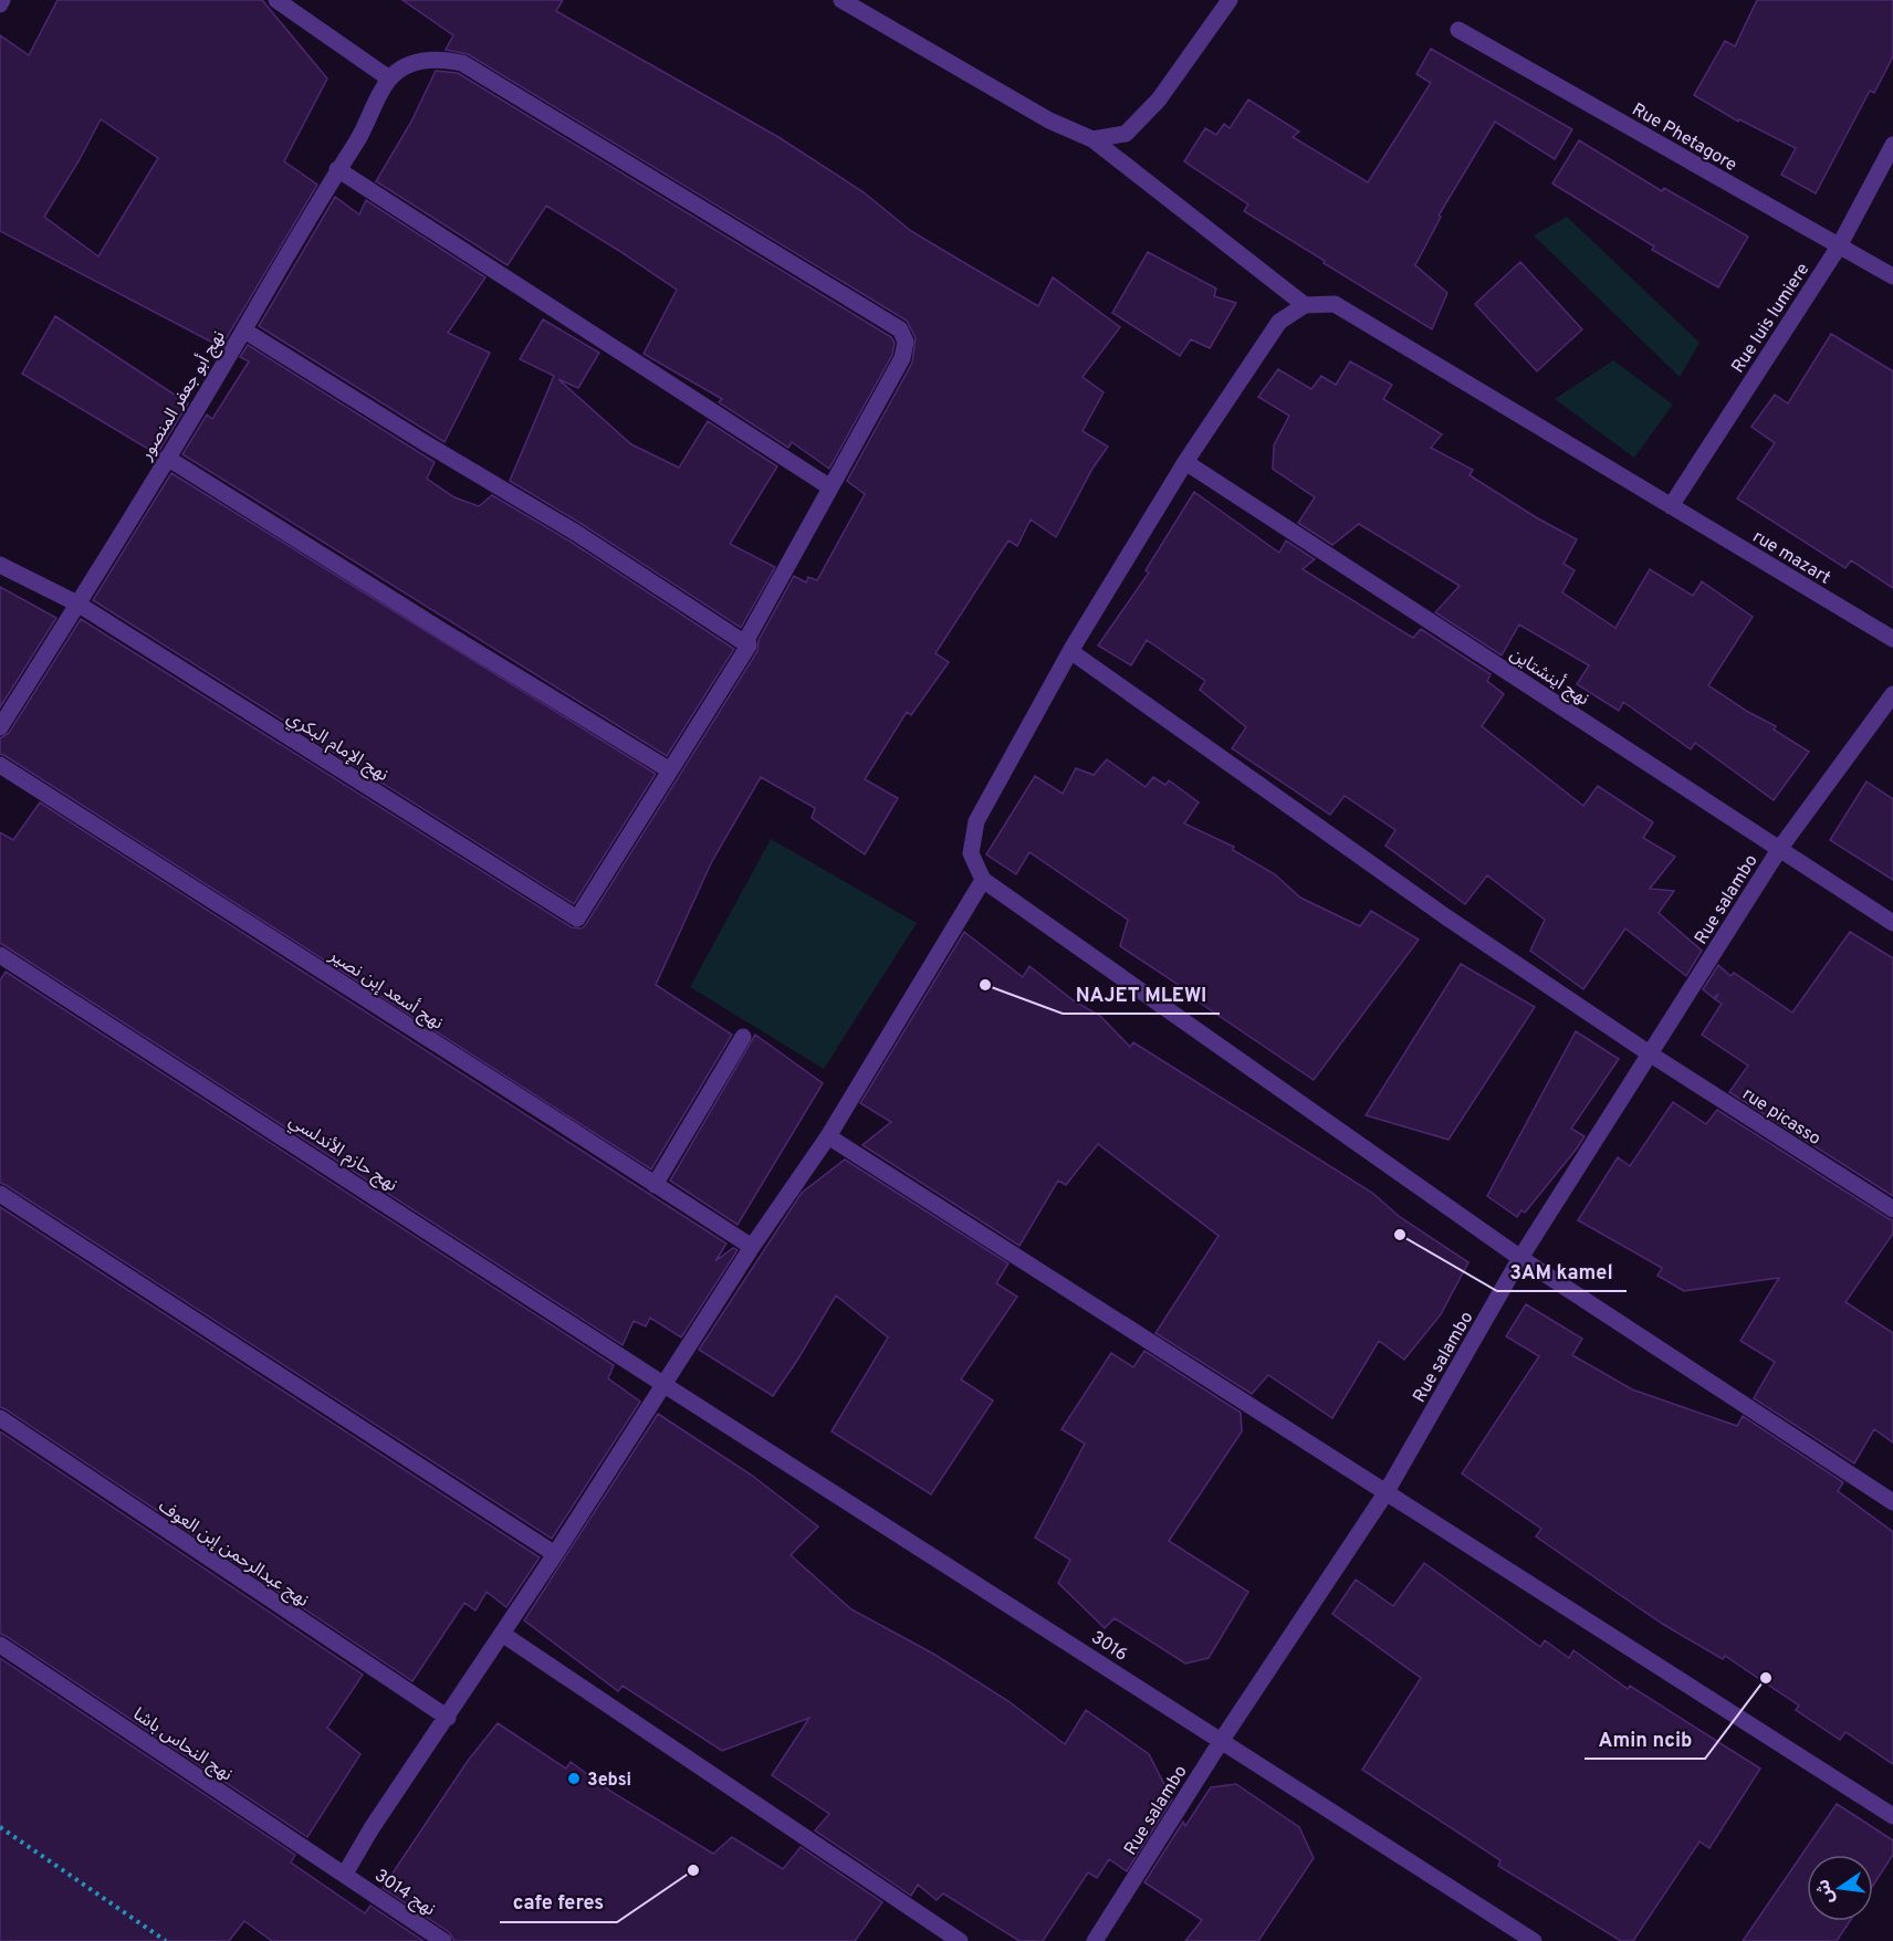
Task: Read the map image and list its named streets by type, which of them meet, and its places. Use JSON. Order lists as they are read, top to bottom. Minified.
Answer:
{"streets":{"street":["Rue Phetagore","Rue luis lumiere","نهج أبو جعفر المنصور","rue mazart","نهج أينشتاين","نهج الإمام البكري","Rue salambo","نهج أسعد إبن نصير","rue picasso","نهج حازم الأندلسي","نهج عبدالرحمن إبن العوف","3016","نهج النحاس باشا","نهج 3014"]},"crossings":[["Rue Phetagore","Rue luis lumiere"],["Rue luis lumiere","rue mazart"],["نهج أبو جعفر المنصور","نهج الإمام البكري"],["نهج أينشتاين","Rue salambo"],["Rue salambo","rue picasso"],["Rue salambo","3016"],["نهج حازم الأندلسي","3016"],["نهج النحاس باشا","نهج 3014"]],"places":["NAJET MLEWI","3AM kamel","Amin ncib","3ebsi","cafe feres"],"north":"left"}
